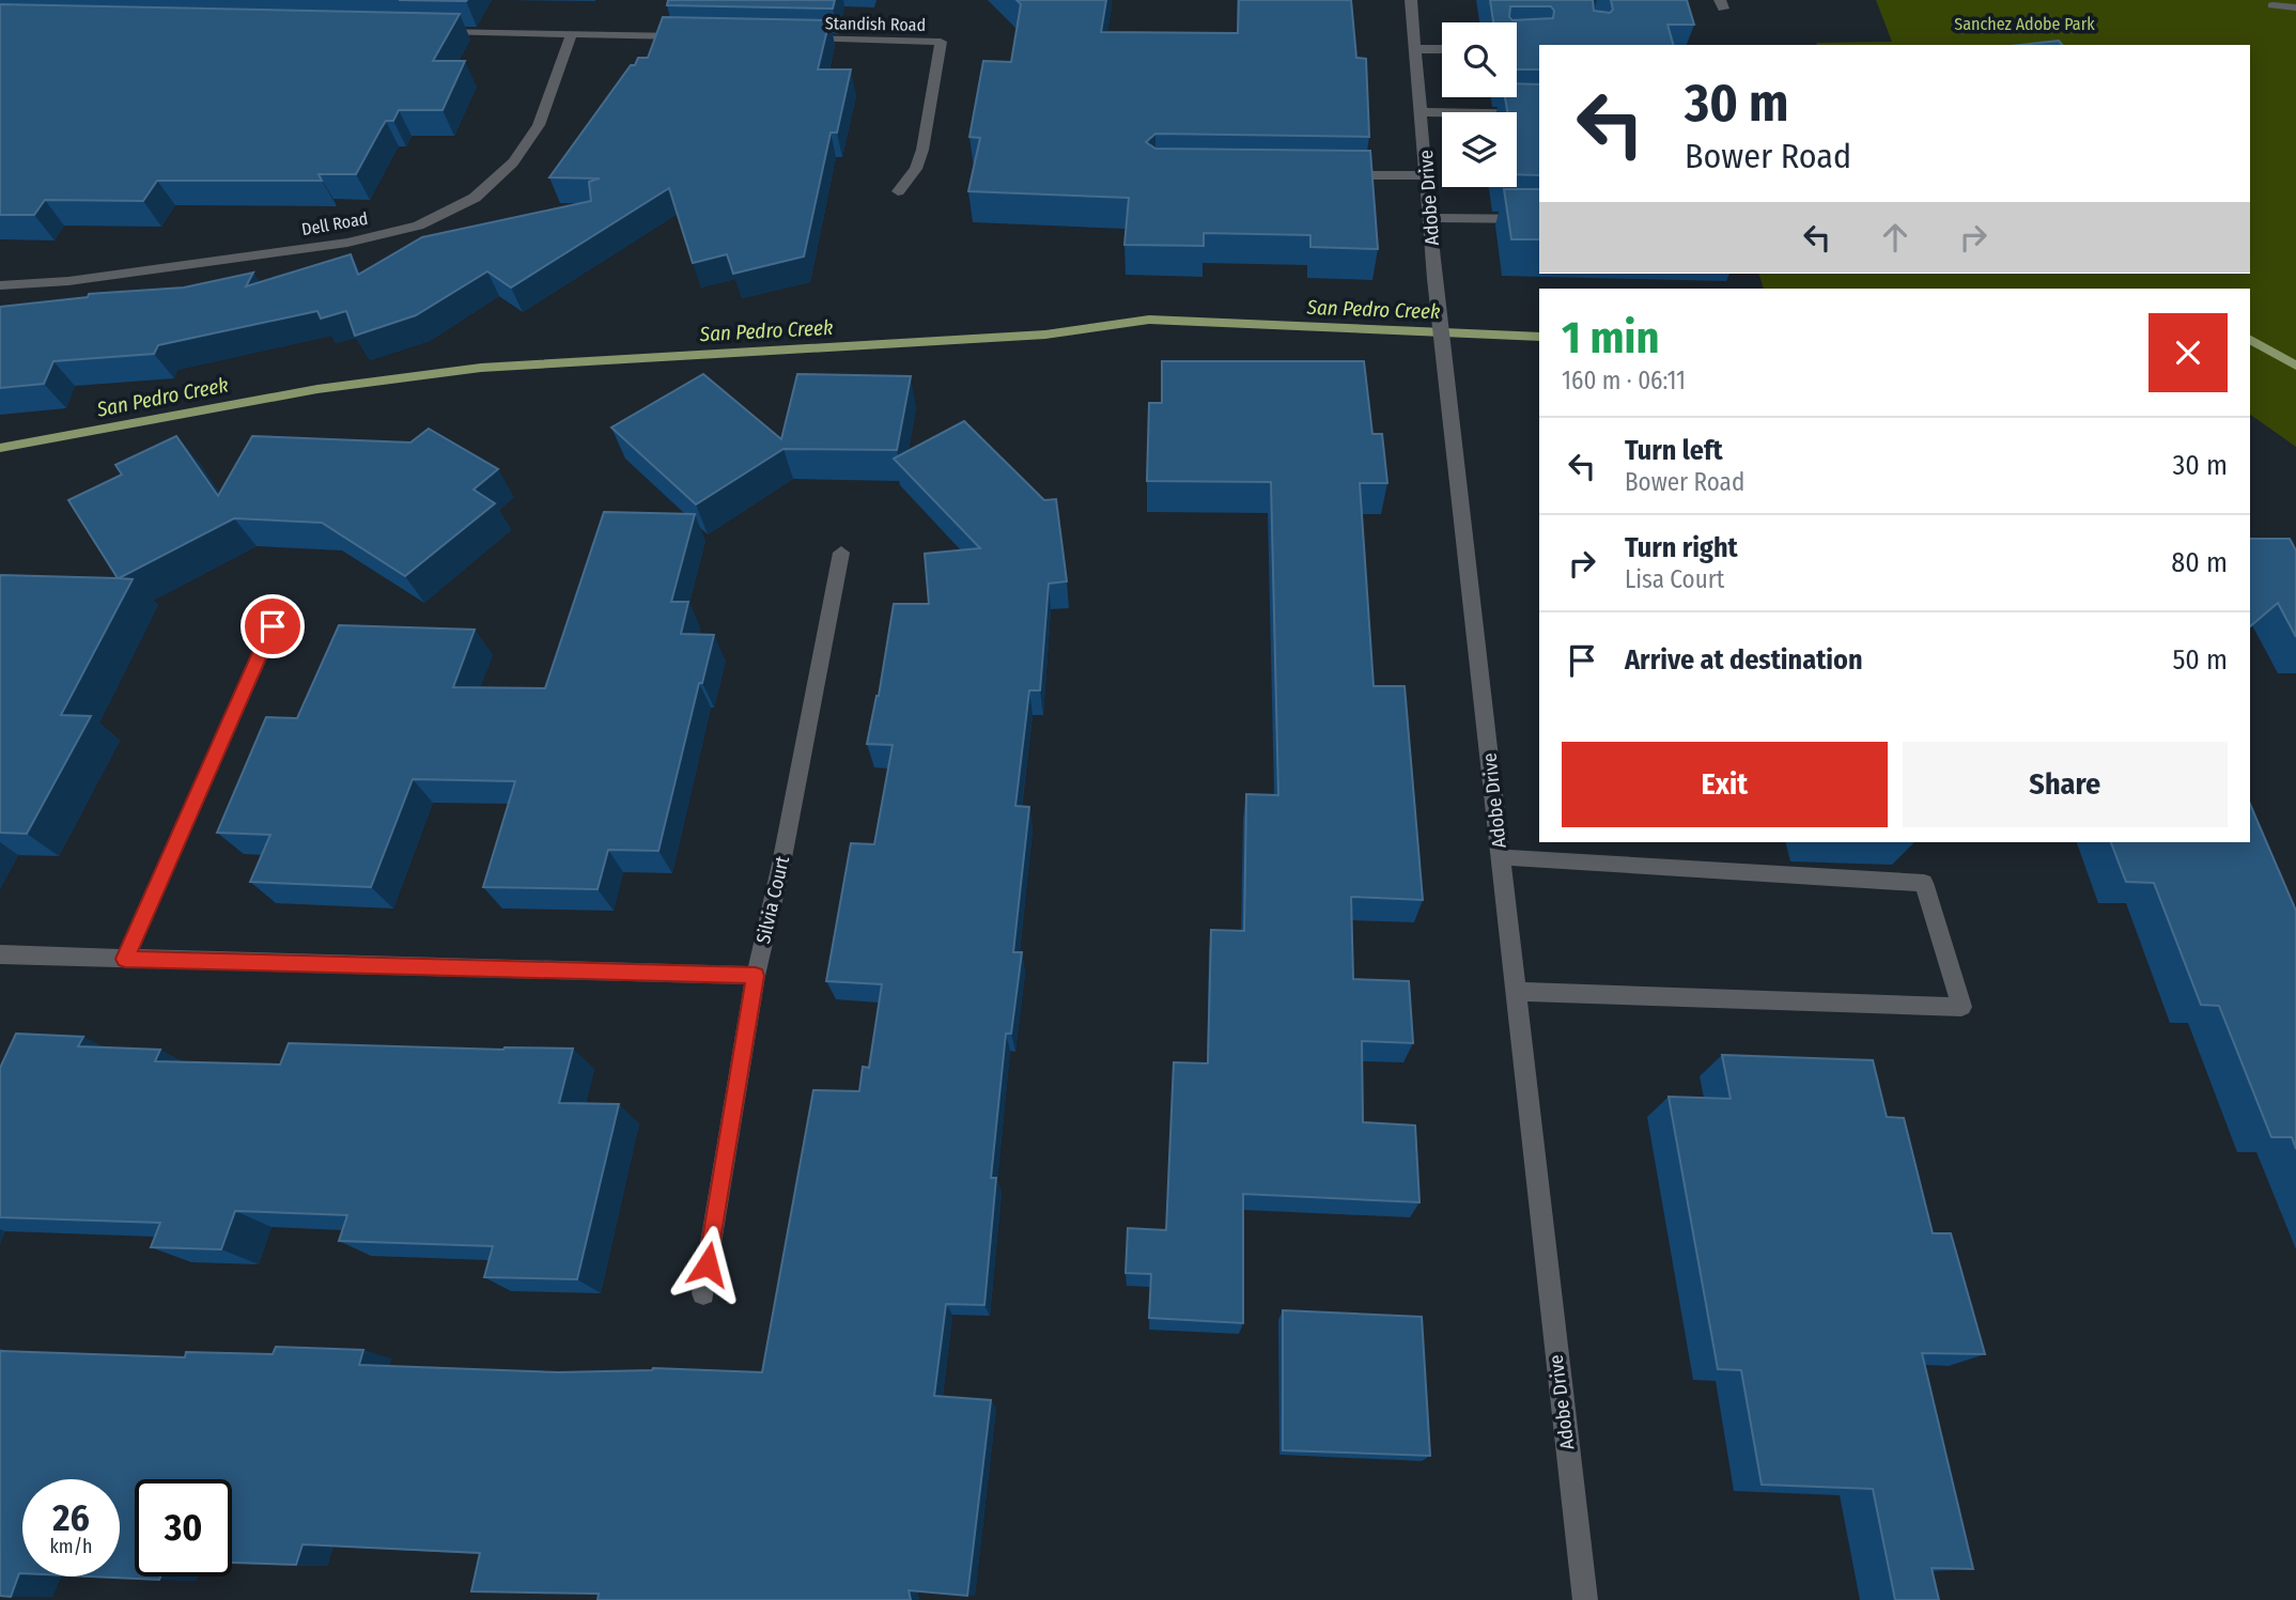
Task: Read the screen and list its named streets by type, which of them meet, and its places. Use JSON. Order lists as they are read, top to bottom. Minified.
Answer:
{"streets":{"street":["Standish Road","Adobe Drive","Dell Road","Silvia Court"]},"water":["San Pedro Creek"],"parks":["Sanchez Adobe Park"],"page":{"turn":["30 m","Bower Road"],"heading":["1 min","160 m · 06:11"],"list":[{"name":"Turn left","note":"Bower Road","value":"30 m"},{"name":"Turn right","note":"Lisa Court","value":"80 m"},{"name":"Arrive at destination","value":"50 m"}],"buttons":["Exit","Share"],"speed":"26 km/h","limit":"30"}}
